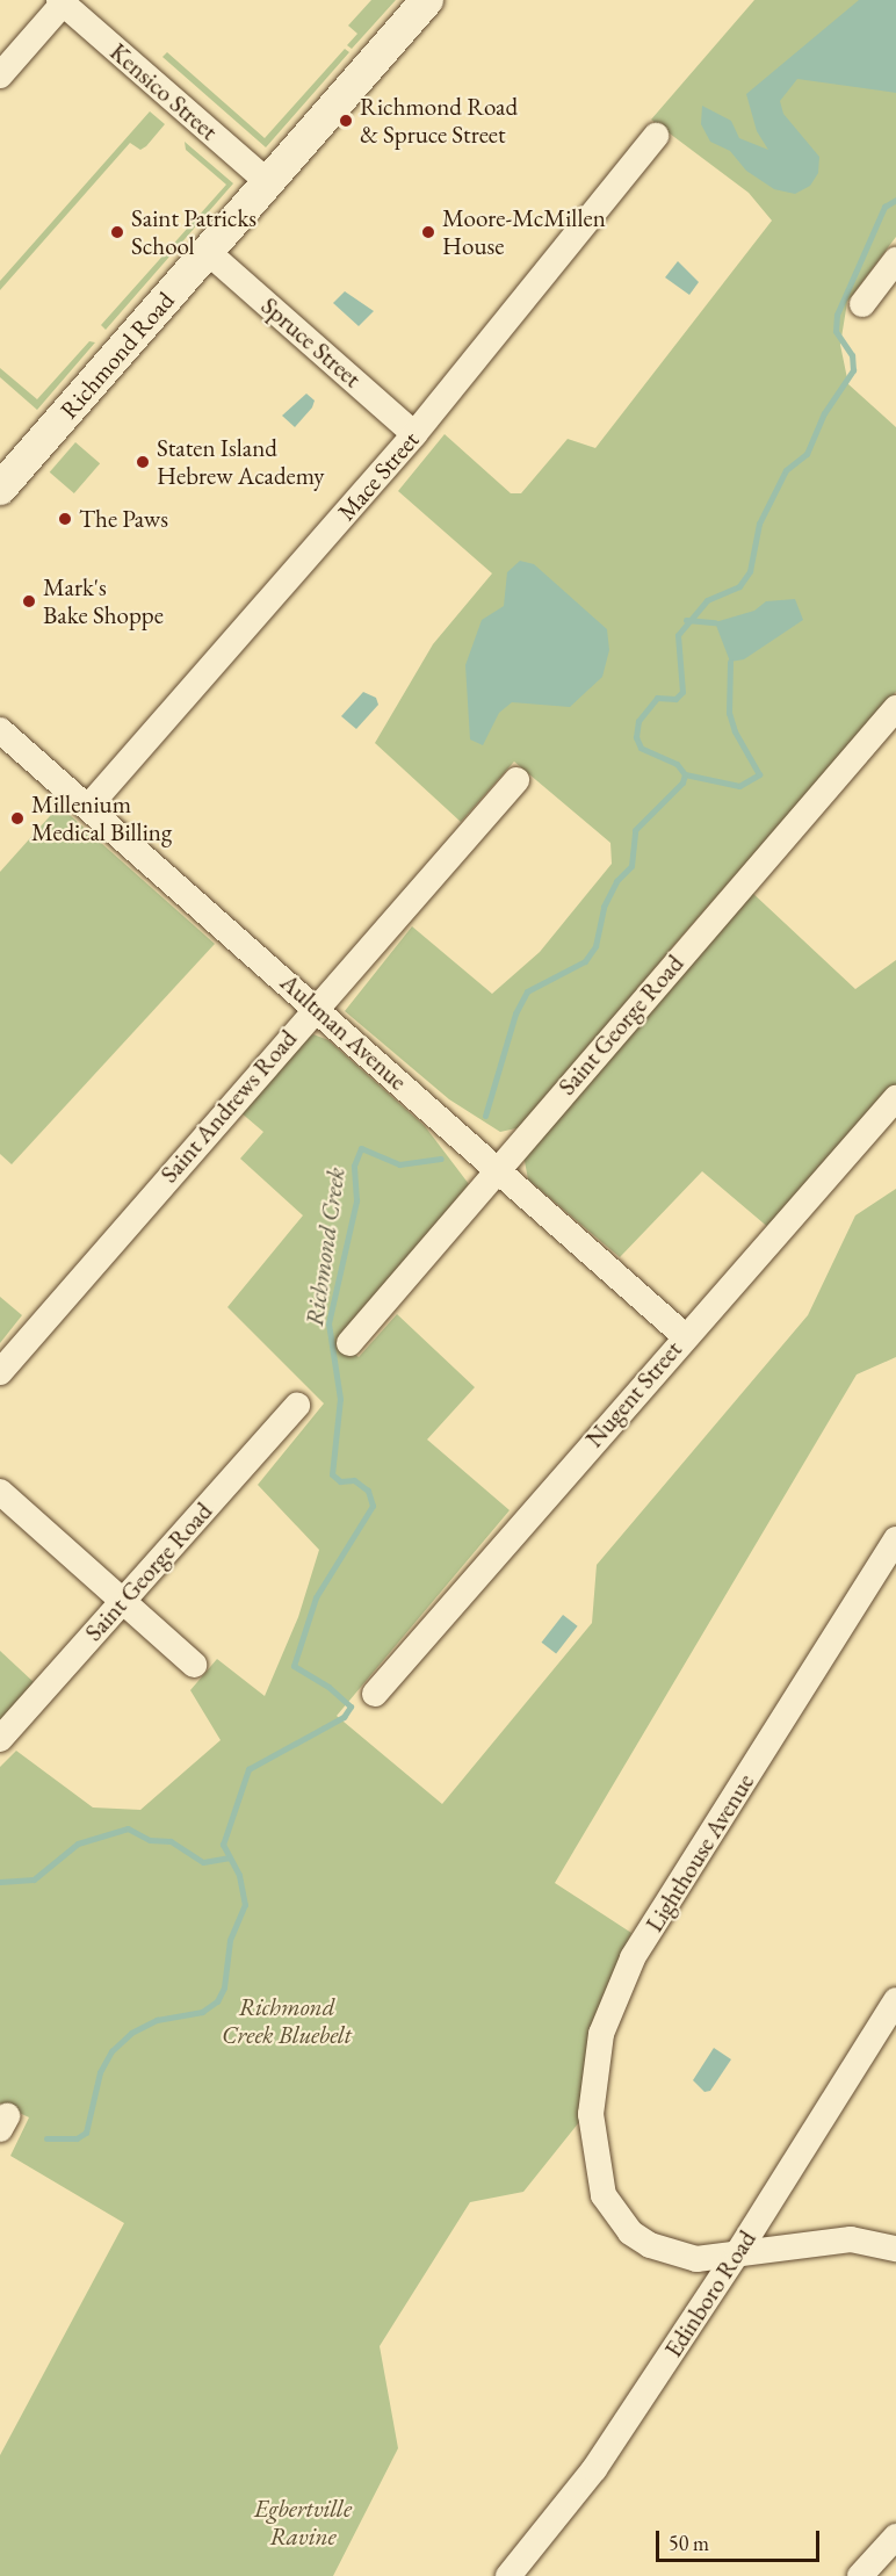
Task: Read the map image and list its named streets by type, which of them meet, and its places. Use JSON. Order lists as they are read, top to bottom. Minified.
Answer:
{"streets":{"street":["Kensico Street","Spruce Street","Richmond Road","Mace Street","Saint George Road","Aultman Avenue","Saint Andrews Road","Nugent Street","Lighthouse Avenue","Edinboro Road"]},"crossings":[["Kensico Street","Richmond Road"],["Spruce Street","Richmond Road"],["Spruce Street","Mace Street"],["Mace Street","Aultman Avenue"],["Saint George Road","Aultman Avenue"],["Aultman Avenue","Saint Andrews Road"],["Aultman Avenue","Nugent Street"],["Lighthouse Avenue","Edinboro Road"]],"water":["Richmond Creek"],"parks":["Richmond Creek Bluebelt","Egbertville Ravine"],"places":["Richmond Road & Spruce Street","Saint Patricks School","Moore-McMillen House","Staten Island Hebrew Academy","The Paws","Mark's Bake Shoppe","Millenium Medical Billing"],"scale_bar":"50 m"}
